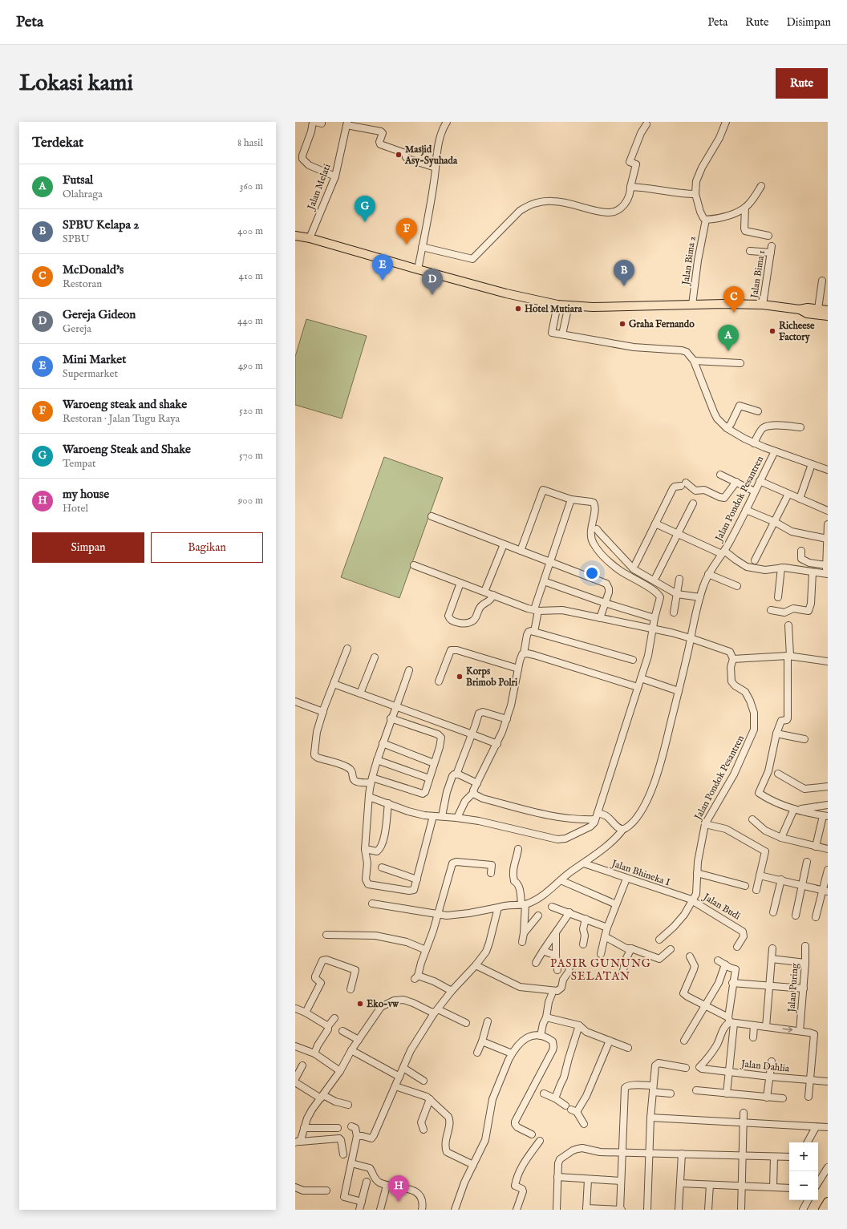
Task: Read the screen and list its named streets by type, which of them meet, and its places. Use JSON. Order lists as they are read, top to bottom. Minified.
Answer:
{"streets":{"street":["Jalan Melati","Jalan Bima 2","Jalan Bima 1","Jalan Pondok Pesantren","Jalan Bhineka I","Jalan Budi","Jalan Puring","Jalan Dahlia"]},"crossings":[["Jalan Pondok Pesantren","Jalan Bhineka I"],["Jalan Pondok Pesantren","Jalan Budi"],["Jalan Bhineka I","Jalan Budi"]],"districts":["PASIR GUNUNG SELATAN"],"places":["Masjid Asy-Syuhada","Hotel Mutiara","Graha Fernando","Richeese Factory","Korps Brimob Polri","Eko-vw"],"page":{"header":"Peta","nav":["Peta","Rute","Disimpan"],"buttons":["Rute",["Simpan","Bagikan"]],"title":"Lokasi kami","heading":["Terdekat","8 hasil"],"list":[{"mark":"A","name":"Futsal","note":"Olahraga","value":"360 m"},{"mark":"B","name":"SPBU Kelapa 2","note":"SPBU","value":"400 m"},{"mark":"C","name":"McDonald's","note":"Restoran","value":"410 m"},{"mark":"D","name":"Gereja Gideon","note":"Gereja","value":"440 m"},{"mark":"E","name":"Mini Market","note":"Supermarket","value":"490 m"},{"mark":"F","name":"Waroeng steak and shake","note":"Restoran · Jalan Tugu Raya","value":"520 m"},{"mark":"G","name":"Waroeng Steak and Shake","note":"Tempat","value":"570 m"},{"mark":"H","name":"my house","note":"Hotel","value":"900 m"}],"pins":["G","F","E","B","D","C","A","H"],"map_buttons":["+","−"]}}
